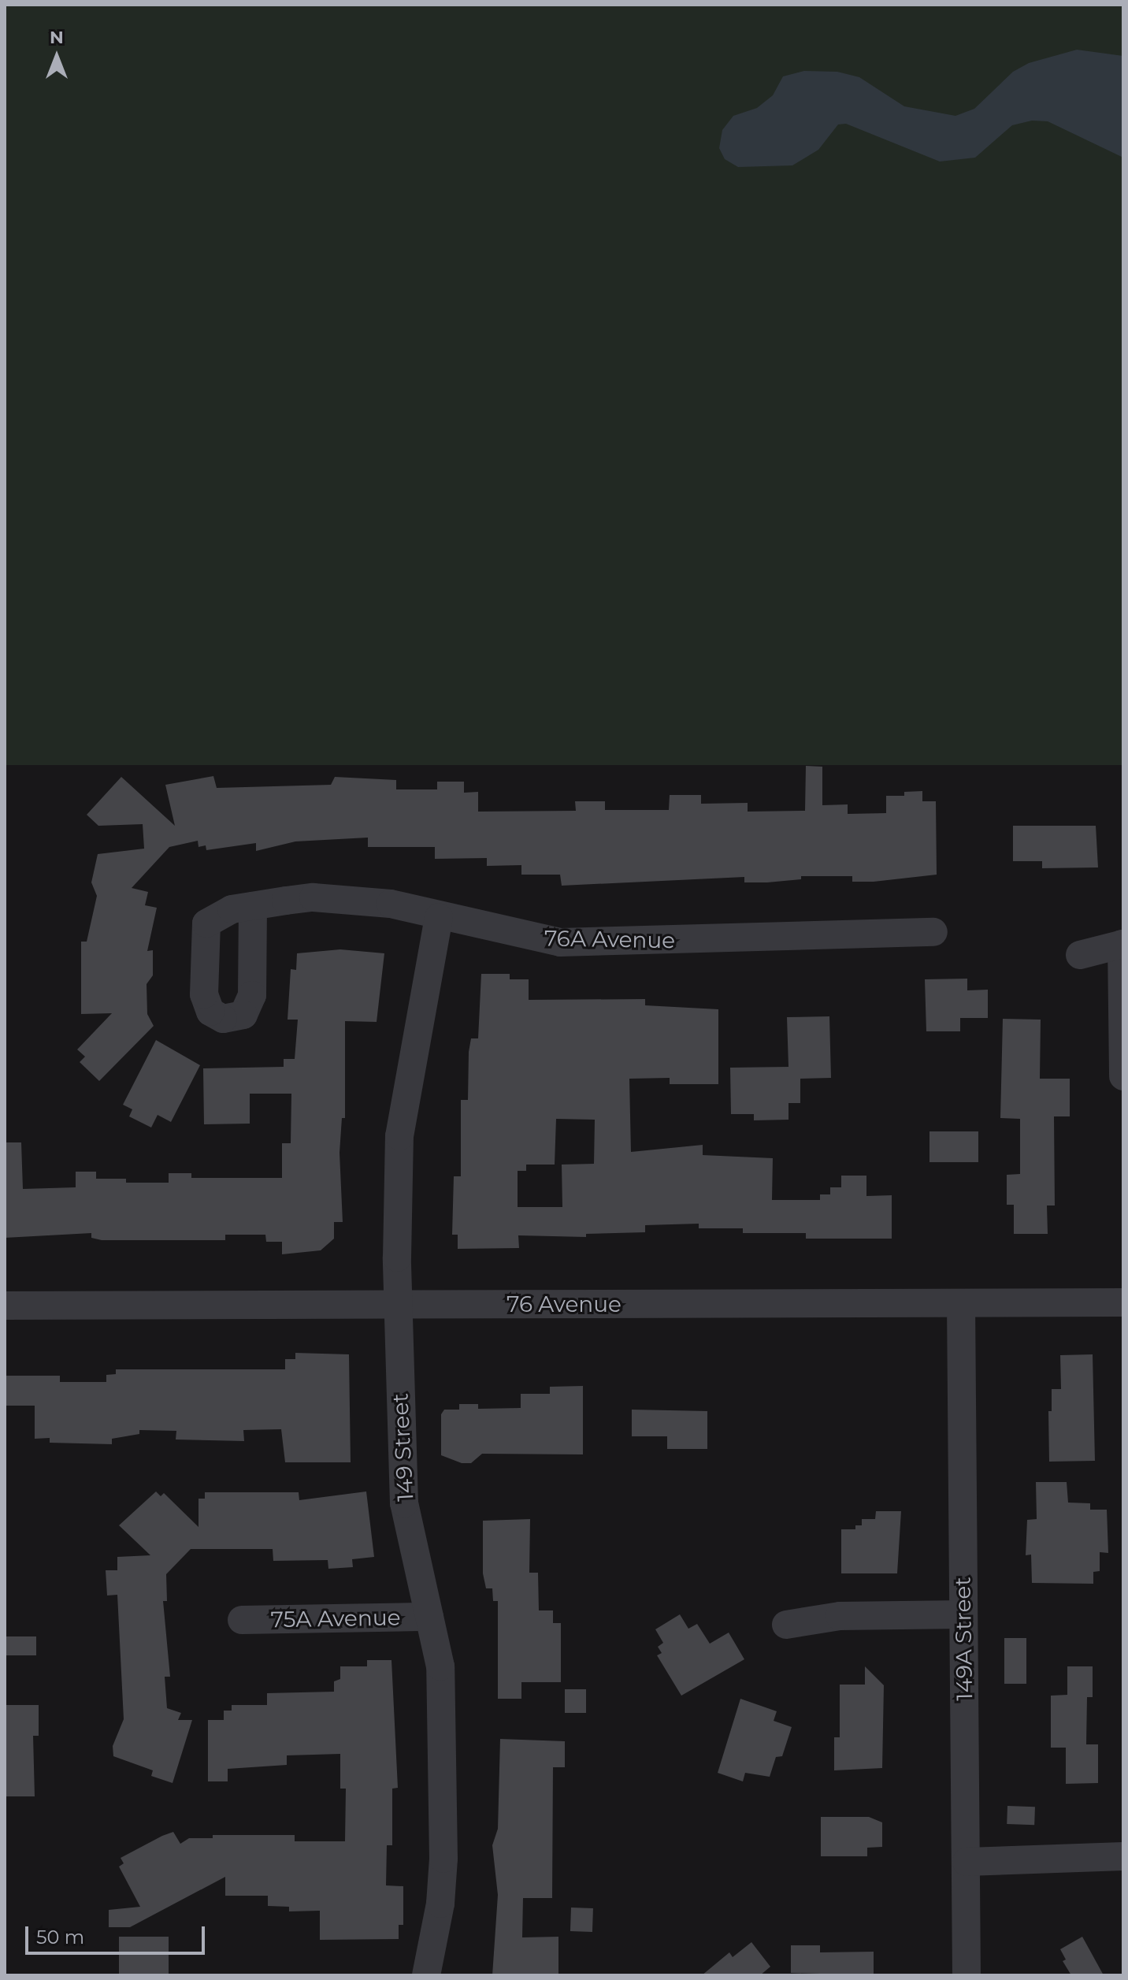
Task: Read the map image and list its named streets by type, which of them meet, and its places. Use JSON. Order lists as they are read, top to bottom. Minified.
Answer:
{"streets":{"street":["76A Avenue","76 Avenue","149 Street","75A Avenue","149A Street"]},"crossings":[["76A Avenue","149 Street"],["76 Avenue","149 Street"],["76 Avenue","149A Street"],["149 Street","75A Avenue"]],"scale_bar":"50 m","north":"top"}
